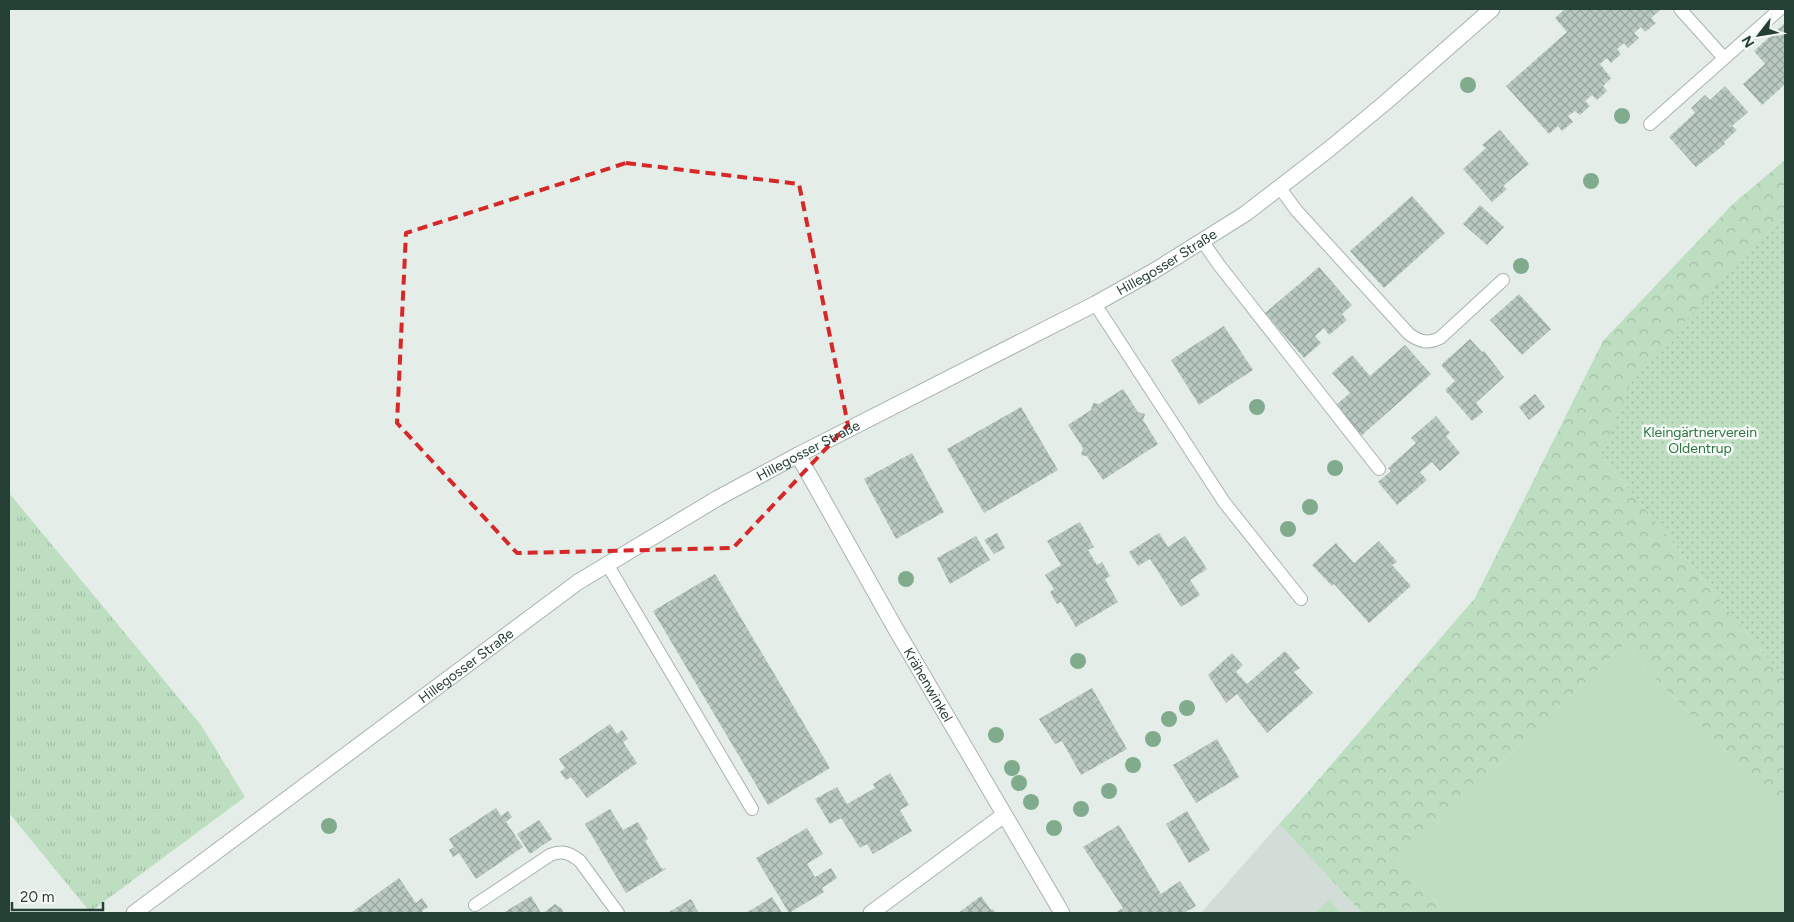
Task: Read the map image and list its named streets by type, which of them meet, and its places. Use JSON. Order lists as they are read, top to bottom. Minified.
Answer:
{"streets":{"street":["Hillegosser Straße","Krähenwinkel"]},"crossings":[["Hillegosser Straße","Krähenwinkel"]],"parks":["Kleingärtnerverein Oldentrup"],"scale_bar":"20 m","north":"bottom left"}
